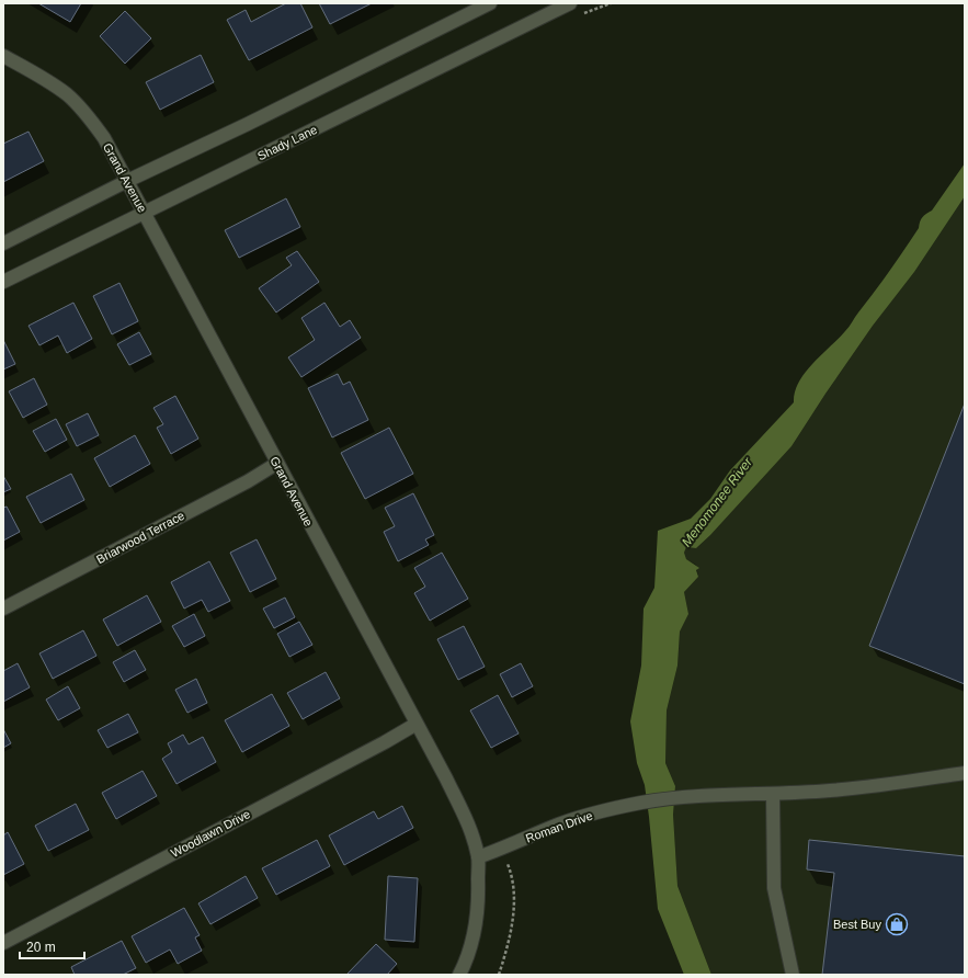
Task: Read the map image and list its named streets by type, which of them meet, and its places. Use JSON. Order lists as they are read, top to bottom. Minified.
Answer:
{"streets":{"street":["Shady Lane","Grand Avenue","Briarwood Terrace","Roman Drive","Woodlawn Drive"]},"crossings":[["Shady Lane","Grand Avenue"],["Grand Avenue","Briarwood Terrace"],["Grand Avenue","Roman Drive"],["Grand Avenue","Woodlawn Drive"]],"water":["Menomonee River"],"places":{"shop":["Best Buy"]},"scale_bar":"20 m"}
